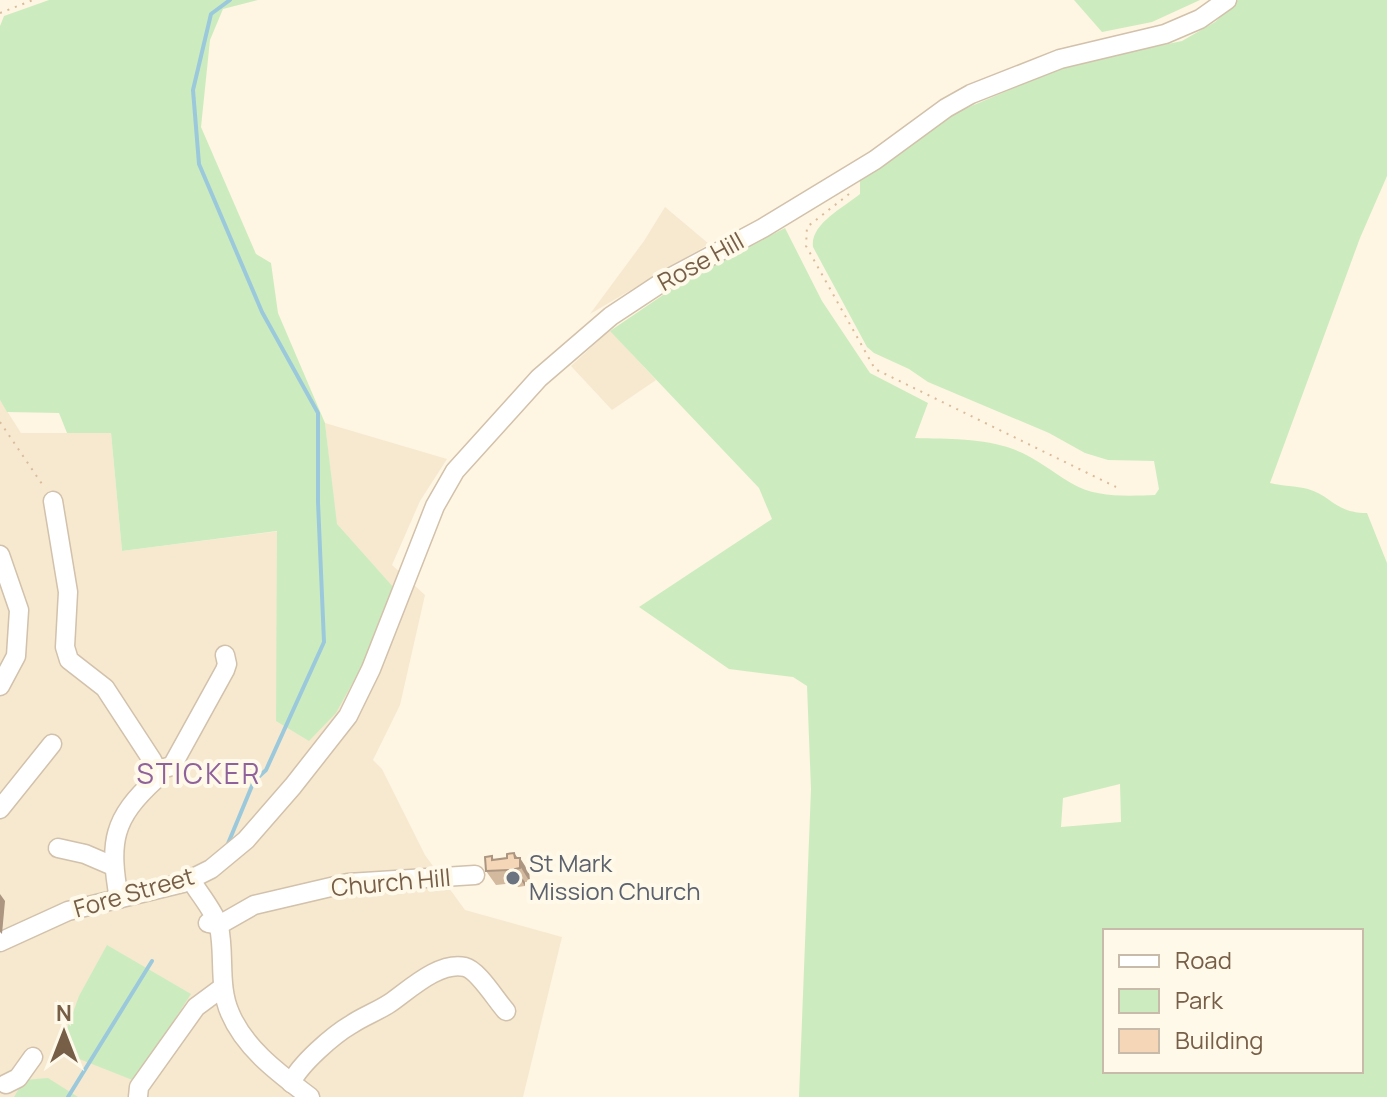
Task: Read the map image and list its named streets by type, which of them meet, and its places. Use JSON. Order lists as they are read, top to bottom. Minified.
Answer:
{"streets":{"street":["Rose Hill","Church Hill","Fore Street"]},"crossings":[["Rose Hill","Fore Street"]],"districts":["STICKER"],"places":["St Mark Mission Church"],"legend":["Road","Park","Building"],"north":"top"}
